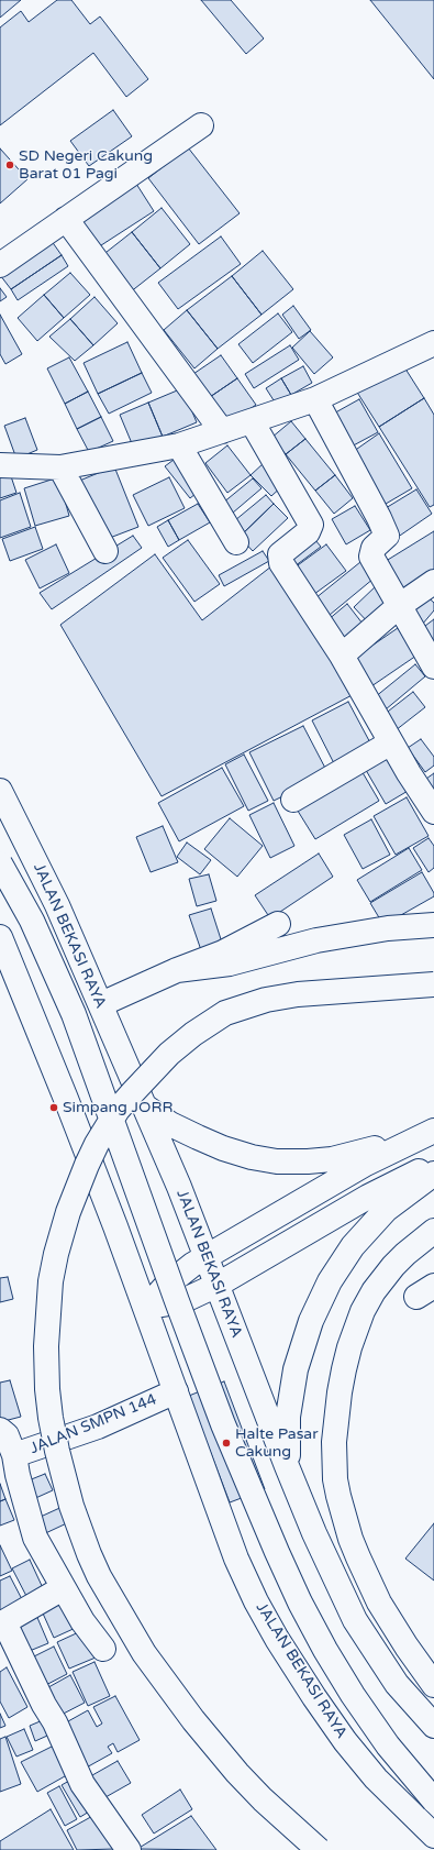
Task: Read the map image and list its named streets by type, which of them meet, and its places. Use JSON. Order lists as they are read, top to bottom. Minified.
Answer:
{"streets":{"main road":["JALAN BEKASI RAYA","JALAN SMPN 144"]},"crossings":[["JALAN BEKASI RAYA","JALAN SMPN 144"]],"places":["SD Negeri Cakung Barat 01 Pagi","Simpang JORR","Halte Pasar Cakung"]}
